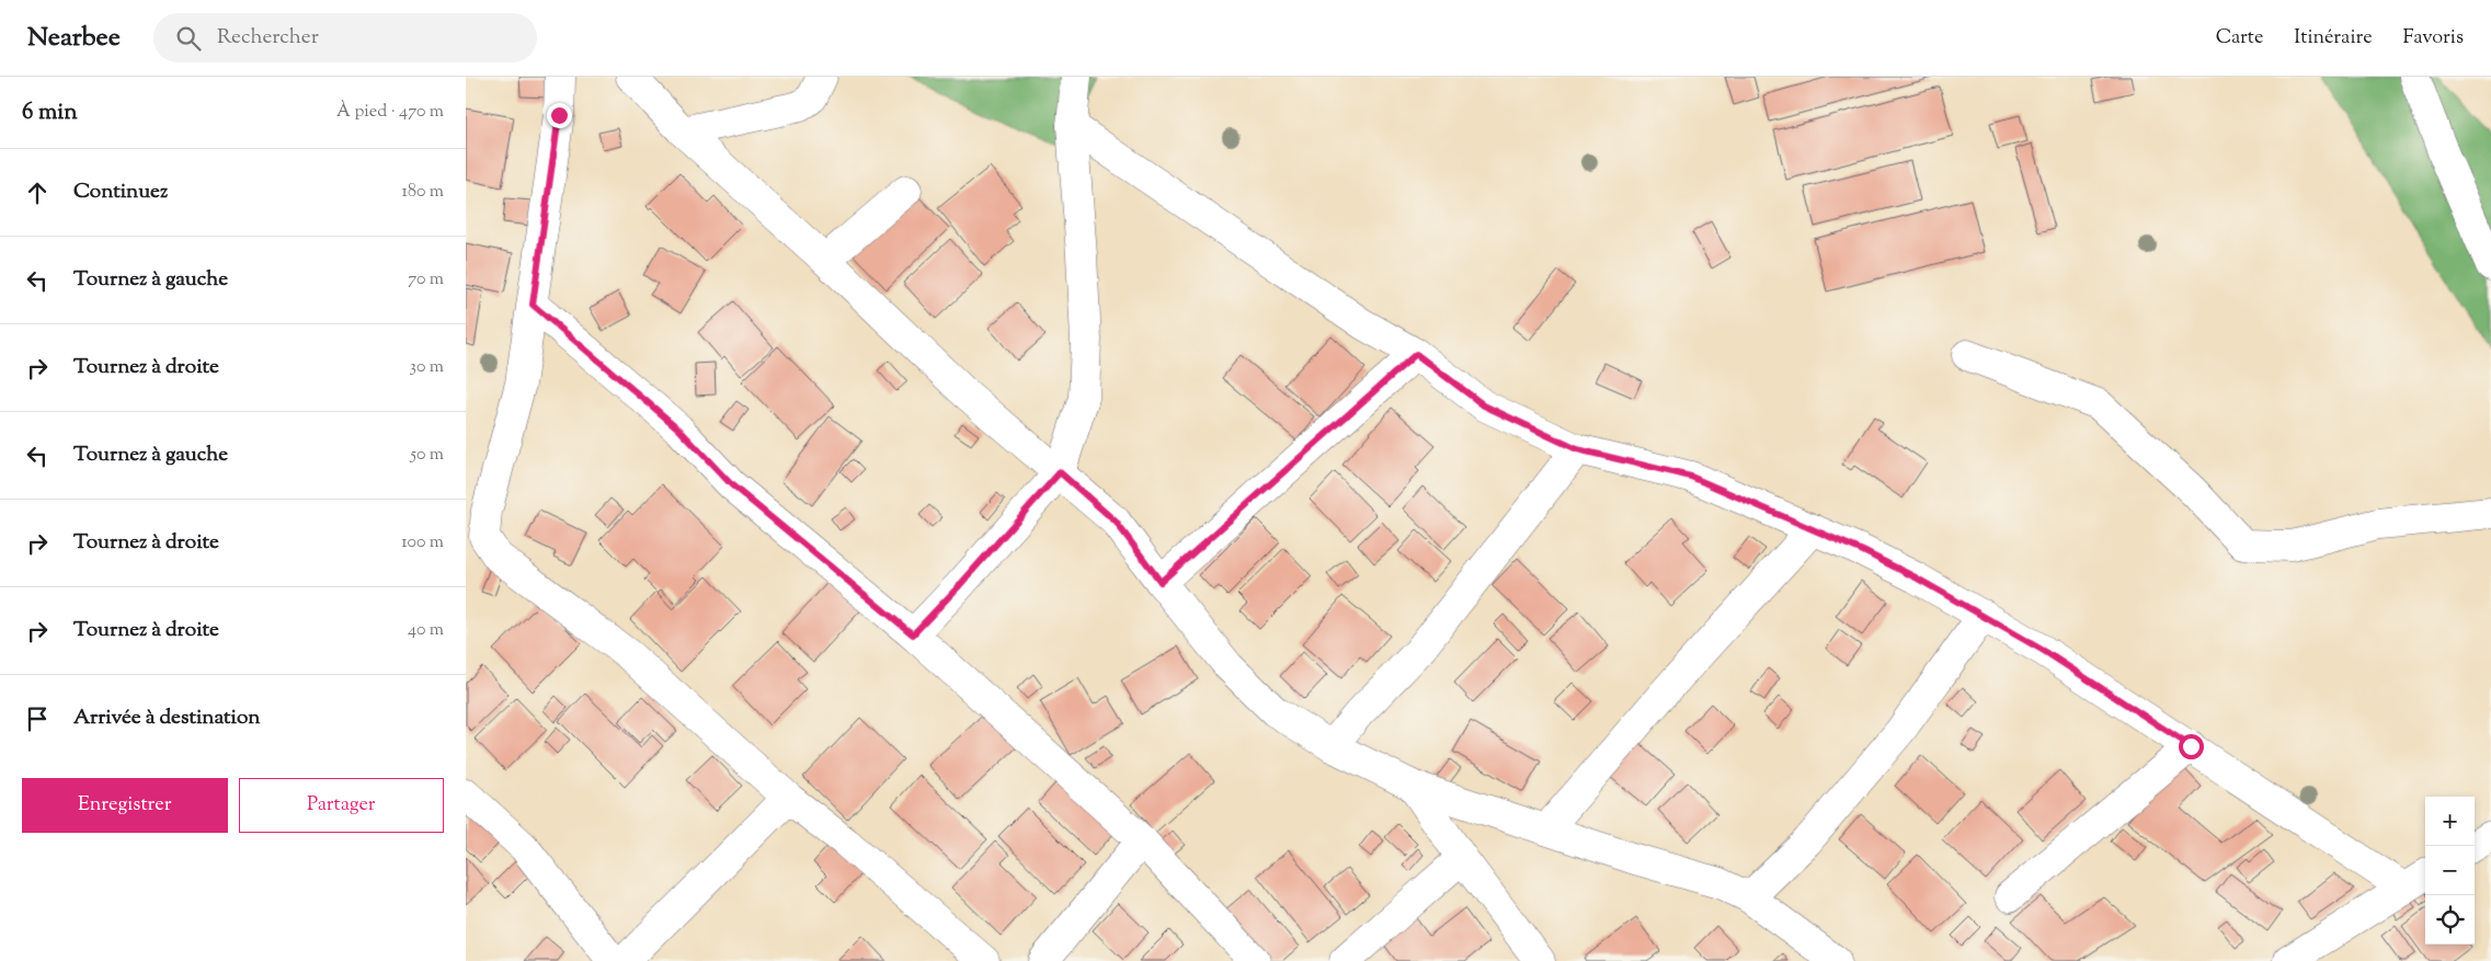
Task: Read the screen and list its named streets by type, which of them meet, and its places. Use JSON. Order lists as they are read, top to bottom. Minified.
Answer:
{"page":{"header":"Nearbee","search":"Rechercher","nav":["Carte","Itinéraire","Favoris"],"heading":["6 min","À pied · 470 m"],"list":[["Continuez","180 m"],["Tournez à gauche","70 m"],["Tournez à droite","30 m"],["Tournez à gauche","50 m"],["Tournez à droite","100 m"],["Tournez à droite","40 m"],"Arrivée à destination"],"buttons":["Enregistrer","Partager"],"map_buttons":["+","−"]}}
